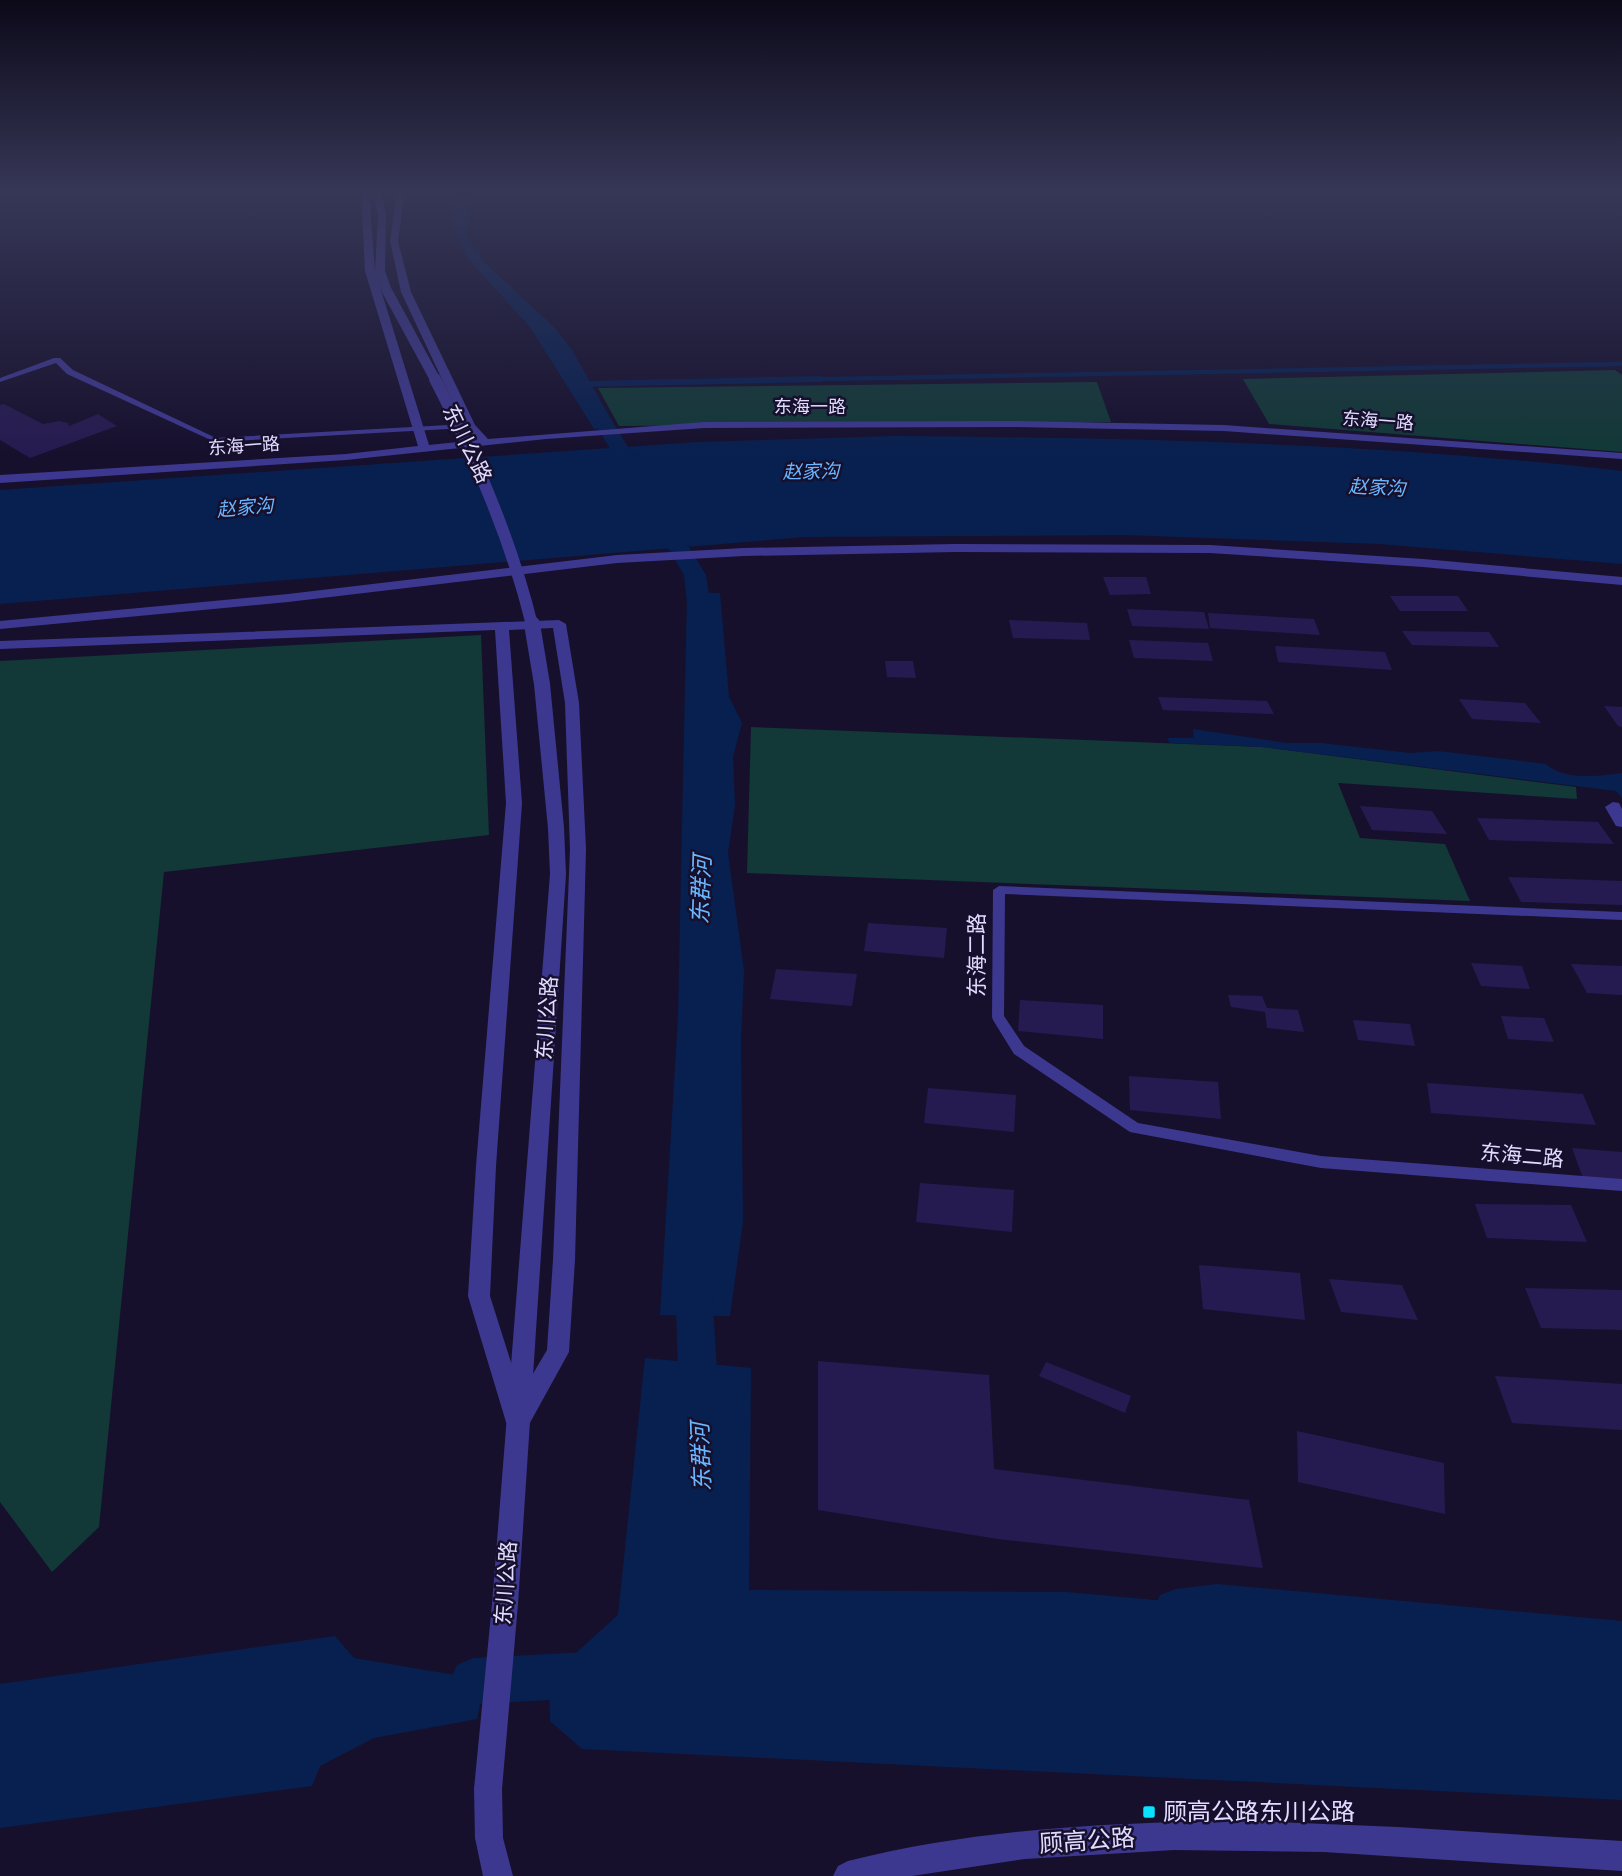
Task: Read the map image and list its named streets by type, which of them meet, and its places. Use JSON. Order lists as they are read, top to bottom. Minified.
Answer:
{"streets":{"street":["东海一路","东川公路","顾高公路"],"lane":["东海二路"]},"water":["赵家沟","东群河"],"places":{"transit":["顾高公路东川公路"]}}
